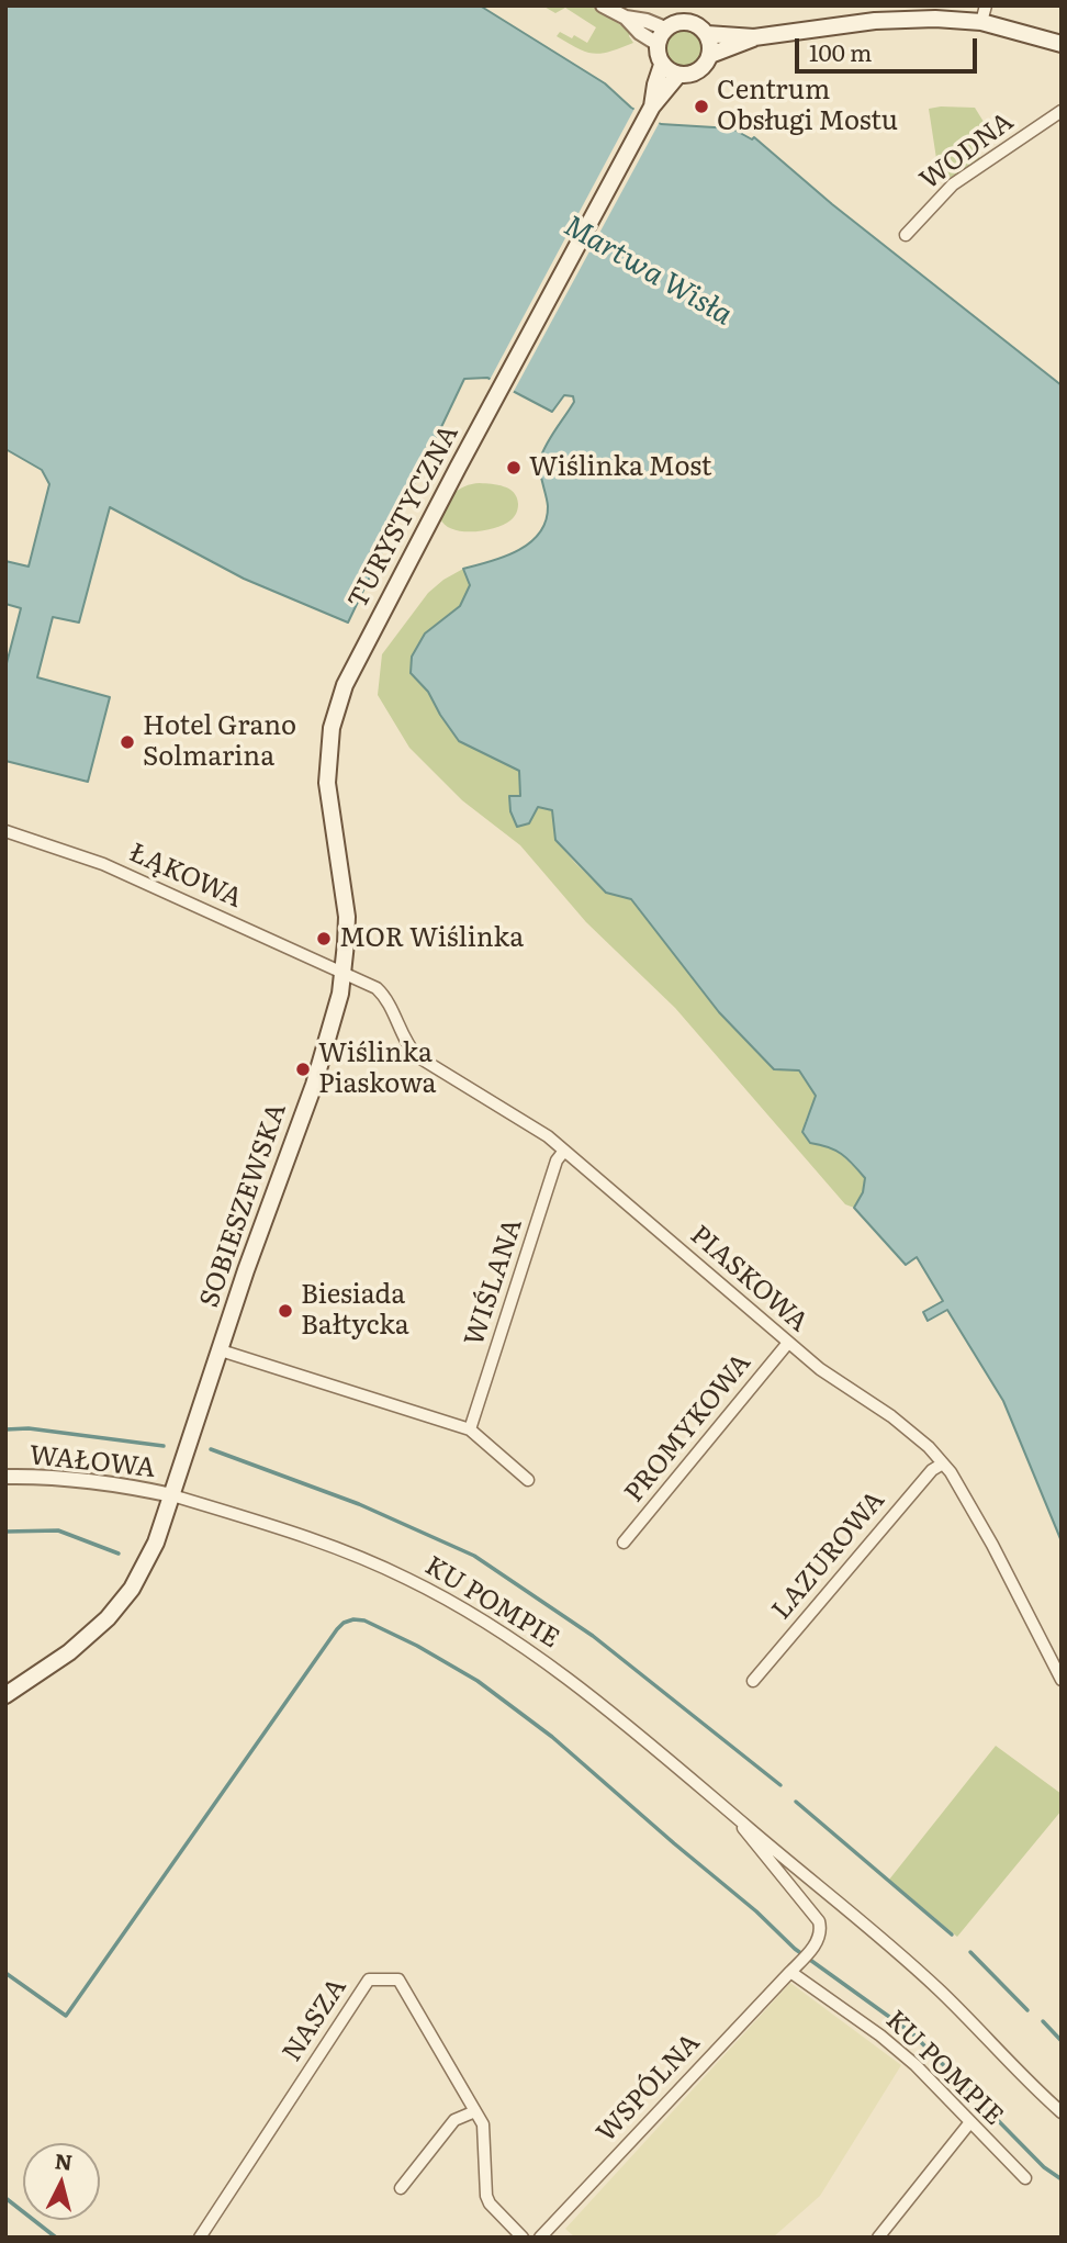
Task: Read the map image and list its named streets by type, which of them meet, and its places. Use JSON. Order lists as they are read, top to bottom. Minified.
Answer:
{"streets":{"main road":["TURYSTYCZNA","SOBIESZEWSKA"],"street":["WODNA","ŁĄKOWA","PIASKOWA","WIŚLANA","PROMYKOWA","WAŁOWA","LAZUROWA","KU POMPIE","NASZA","WSPÓLNA"]},"crossings":[["TURYSTYCZNA","SOBIESZEWSKA"],["ŁĄKOWA","SOBIESZEWSKA"],["ŁĄKOWA","PIASKOWA"],["SOBIESZEWSKA","PIASKOWA"],["SOBIESZEWSKA","WAŁOWA"],["SOBIESZEWSKA","KU POMPIE"],["PIASKOWA","WIŚLANA"],["PIASKOWA","PROMYKOWA"],["PIASKOWA","LAZUROWA"],["WAŁOWA","KU POMPIE"],["KU POMPIE","WSPÓLNA"]],"water":["Martwa Wisła"],"places":["Centrum Obsługi Mostu","Wiślinka Most","Hotel Grano Solmarina","MOR Wiślinka","Wiślinka Piaskowa","Biesiada Bałtycka"],"scale_bar":"100 m","north":"top"}
